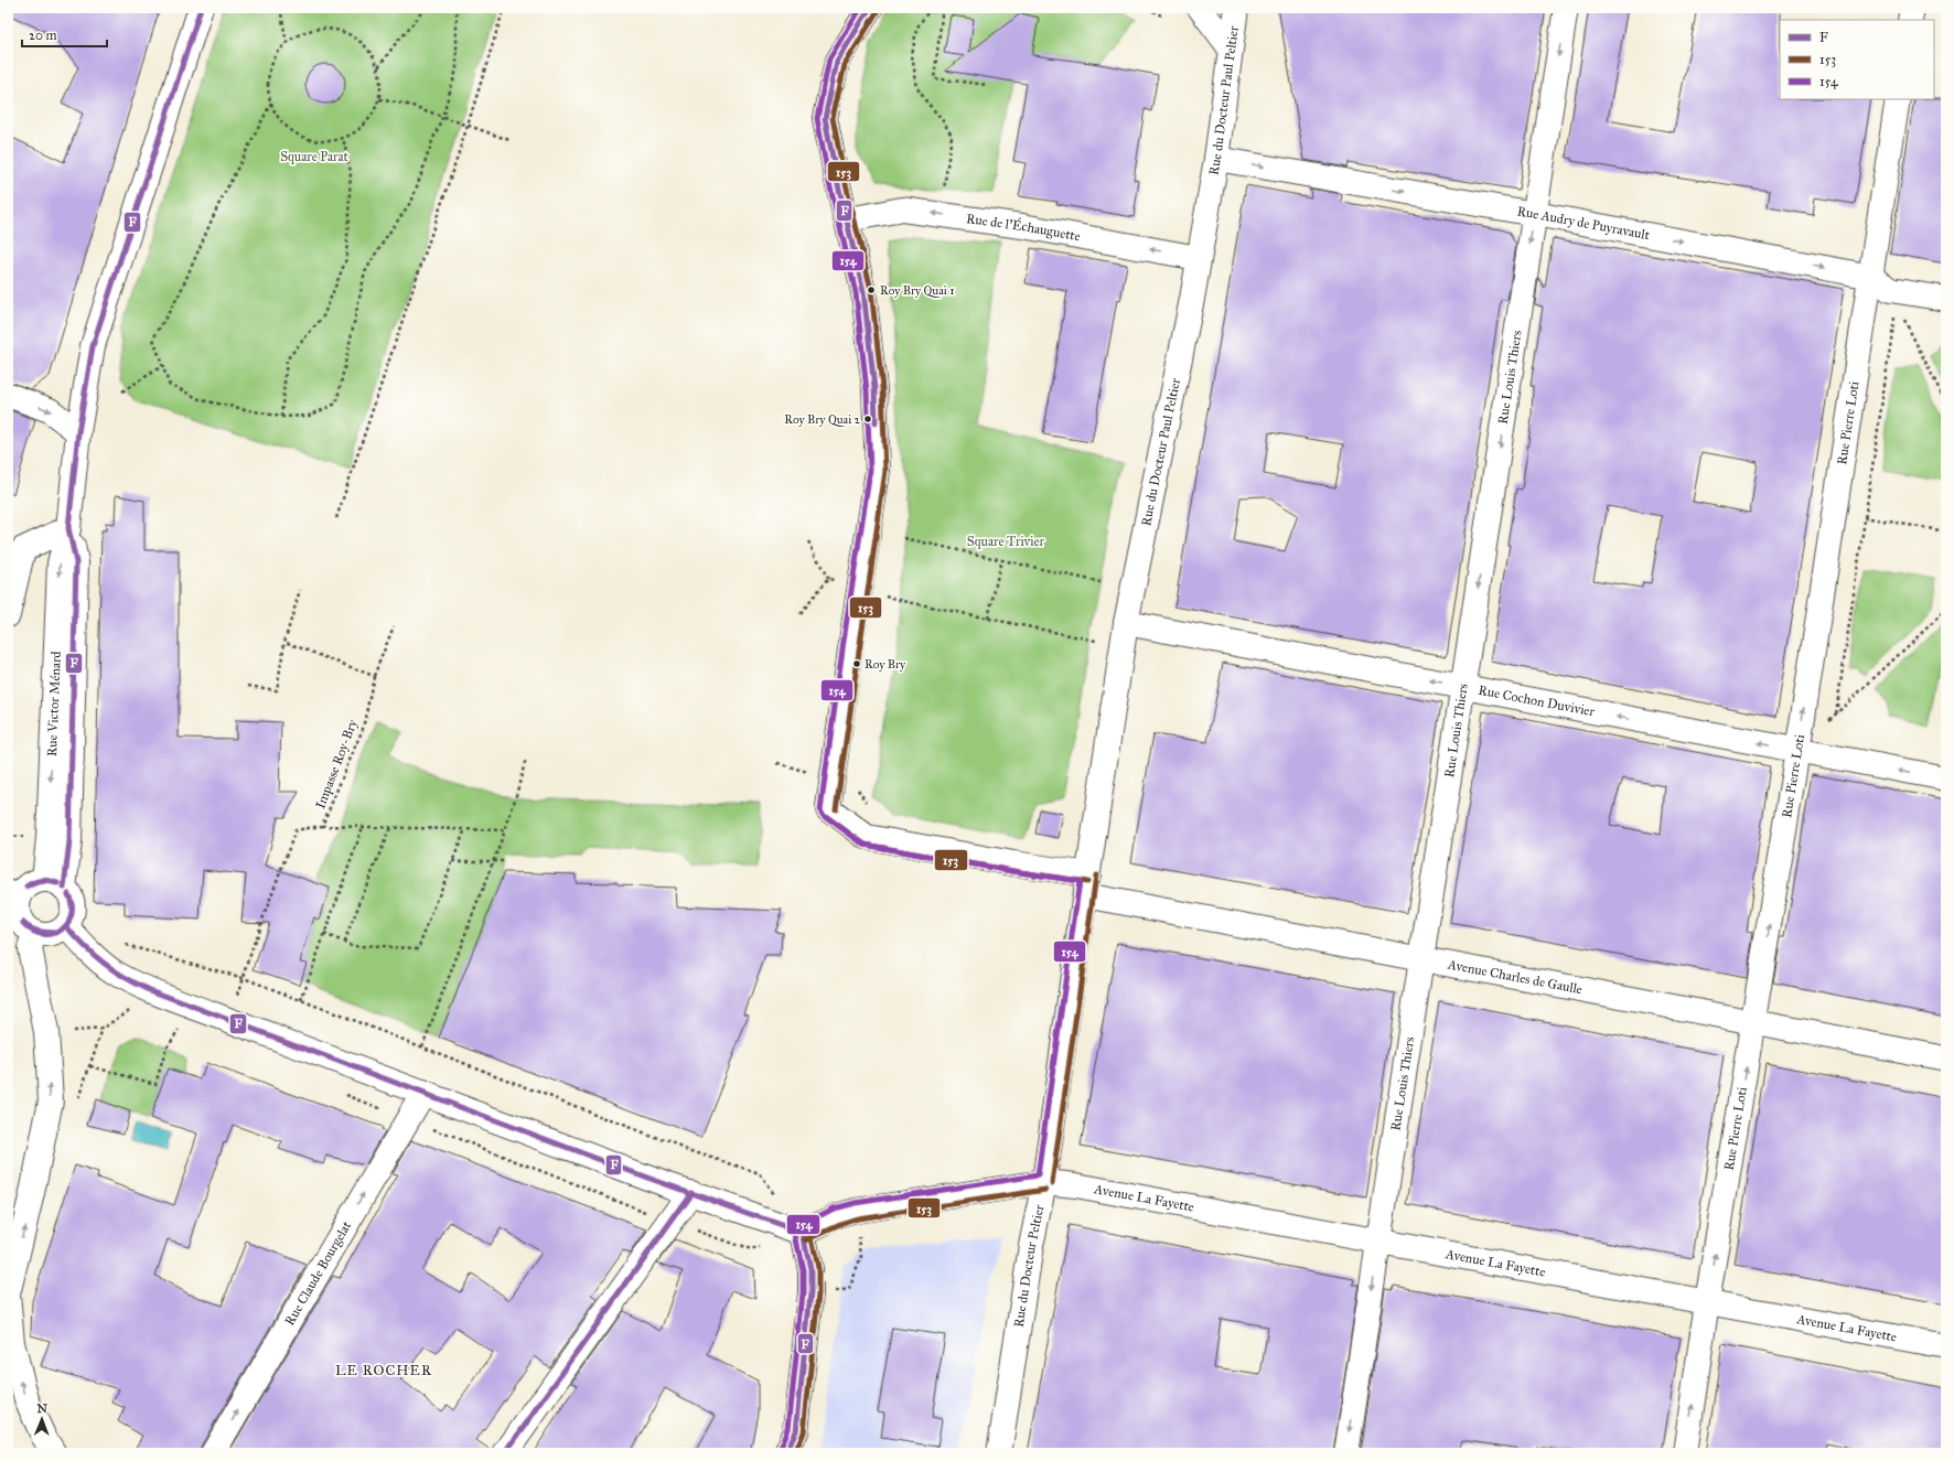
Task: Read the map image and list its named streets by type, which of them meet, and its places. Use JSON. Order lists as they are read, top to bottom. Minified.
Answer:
{"streets":{"street":["Rue du Docteur Paul Peltier","Rue Audry de Puyravault","Rue de l'Échauguette","Rue Louis Thiers","Rue Pierre Loti","Rue Cochon Duvivier","Rue Victor Ménard","Avenue Charles de Gaulle","Avenue La Fayette","Rue du Docteur Peltier","Rue Claude Bourgelat"],"path":["Impasse Roy-Bry"]},"crossings":[["Rue du Docteur Paul Peltier","Rue Audry de Puyravault"],["Rue du Docteur Paul Peltier","Rue de l'Échauguette"],["Rue du Docteur Paul Peltier","Rue Cochon Duvivier"],["Rue du Docteur Paul Peltier","Avenue Charles de Gaulle"],["Rue du Docteur Paul Peltier","Rue du Docteur Peltier"],["Rue Audry de Puyravault","Rue Louis Thiers"],["Rue Audry de Puyravault","Rue Pierre Loti"],["Rue Louis Thiers","Rue Cochon Duvivier"],["Rue Louis Thiers","Avenue Charles de Gaulle"],["Rue Louis Thiers","Avenue La Fayette"],["Rue Pierre Loti","Rue Cochon Duvivier"],["Rue Pierre Loti","Avenue Charles de Gaulle"],["Rue Pierre Loti","Avenue La Fayette"],["Avenue Charles de Gaulle","Rue du Docteur Peltier"],["Avenue La Fayette","Rue du Docteur Peltier"]],"one_way":["Rue Audry de Puyravault","Rue de l'Échauguette","Rue Louis Thiers","Rue Pierre Loti","Rue Cochon Duvivier","Rue Claude Bourgelat"],"districts":["LE ROCHER"],"parks":["Square Parat","Square Trivier"],"places":["Roy Bry Quai 1","Roy Bry Quai 2","Roy Bry"],"lines":["transit line F","transit line 154","transit line 153"],"legend":["F","153","154"],"scale_bar":"20 m","north":"top"}
